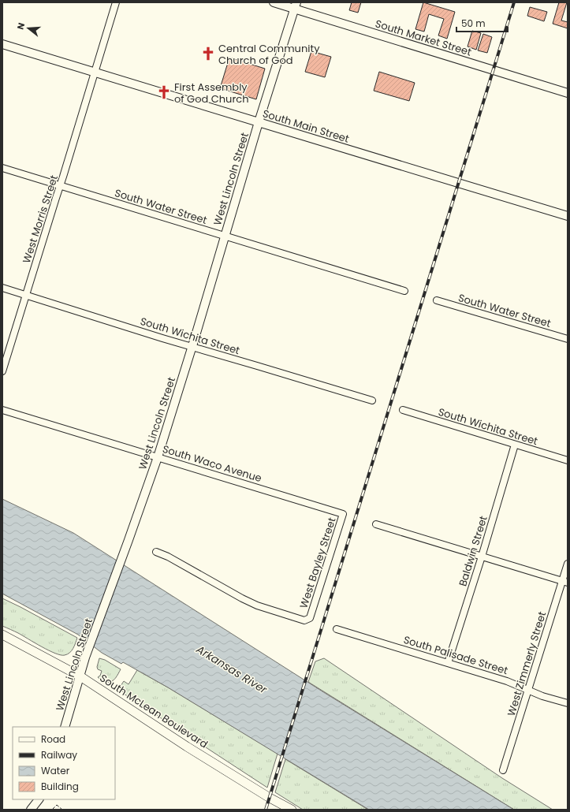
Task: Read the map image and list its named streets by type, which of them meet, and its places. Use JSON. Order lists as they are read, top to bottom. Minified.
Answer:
{"streets":{"main road":["South McLean Boulevard"],"street":["South Market Street","South Main Street","West Lincoln Street","South Water Street","West Morris Street","South Wichita Street","South Waco Avenue","Baldwin Street","West Bayley Street","South Palisade Street","West Zimmerly Street"]},"crossings":[["South Market Street","West Lincoln Street"],["South Main Street","West Lincoln Street"],["South Main Street","West Morris Street"],["West Lincoln Street","South Water Street"],["West Lincoln Street","South Wichita Street"],["West Lincoln Street","South Waco Avenue"],["West Lincoln Street","South McLean Boulevard"],["South Water Street","West Morris Street"],["West Morris Street","South Wichita Street"],["South Wichita Street","Baldwin Street"],["South Waco Avenue","West Bayley Street"],["Baldwin Street","South Palisade Street"],["South Palisade Street","West Zimmerly Street"]],"water":["Arkansas River"],"places":{"church":["Central Community Church of God","First Assembly of God Church"]},"legend":["Road","Railway","Water","Building"],"scale_bar":"50 m","north":"left"}
